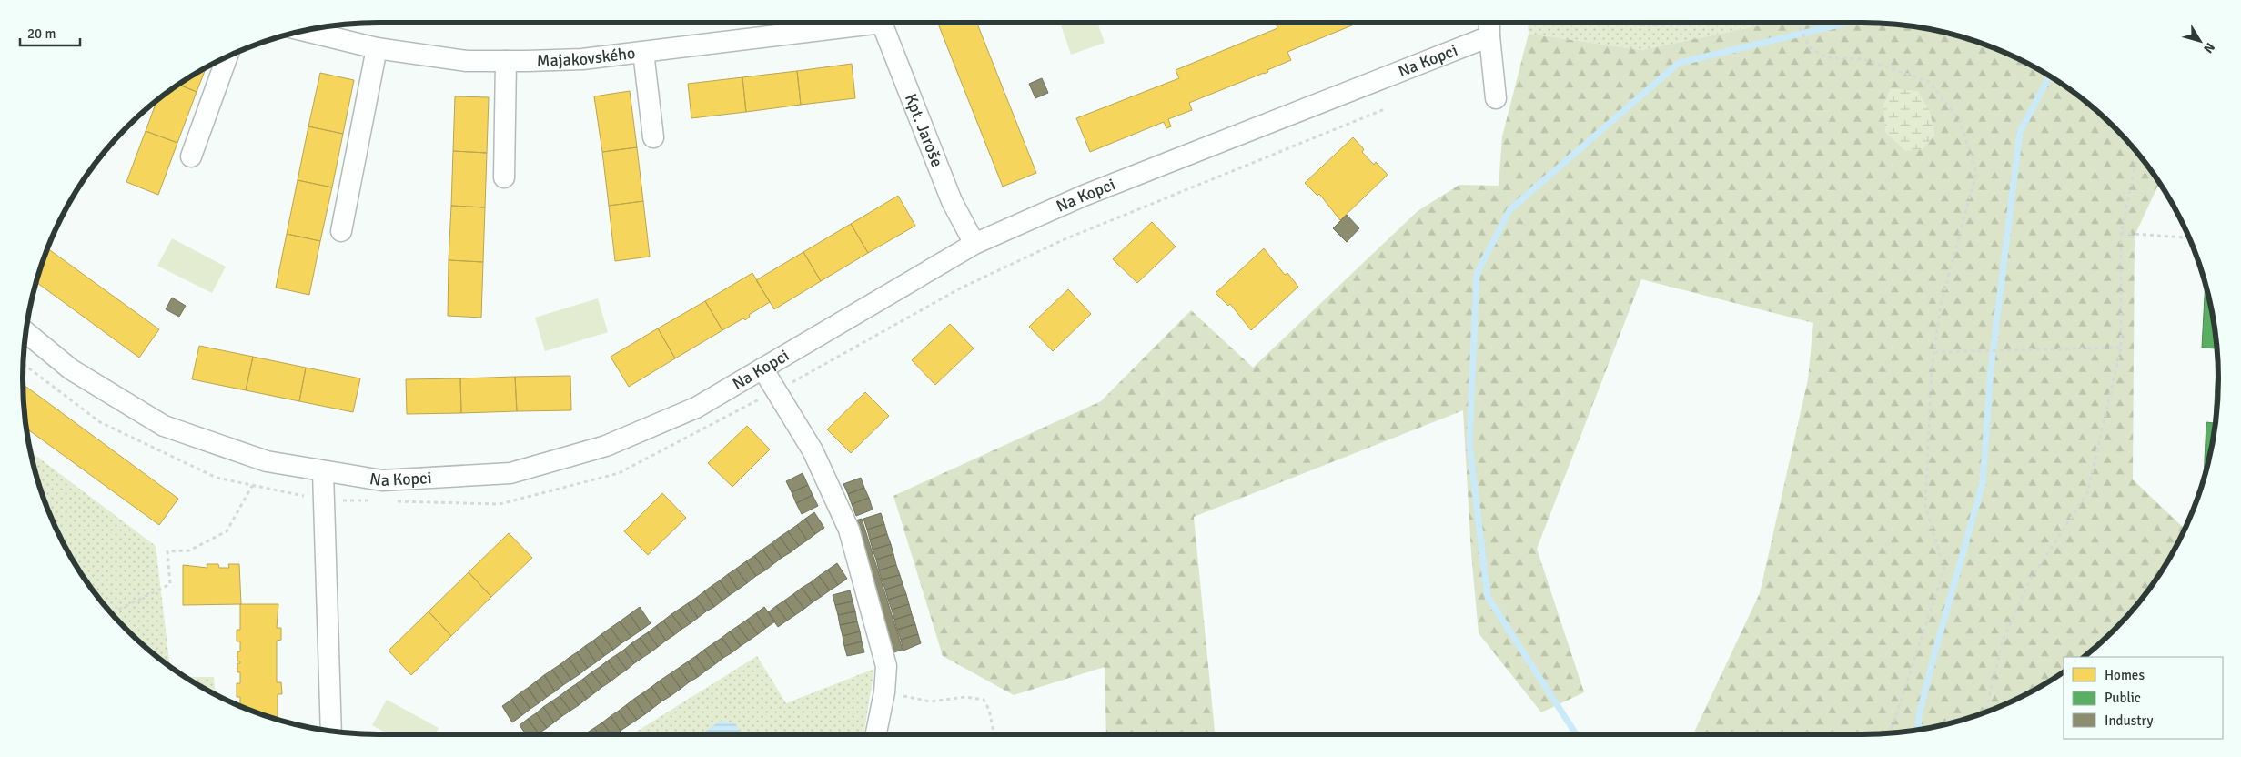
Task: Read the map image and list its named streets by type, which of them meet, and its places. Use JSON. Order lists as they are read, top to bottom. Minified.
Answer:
{"streets":{"street":["Majakovského","Na Kopci","Kpt. Jaroše"]},"crossings":[["Na Kopci","Kpt. Jaroše"]],"legend":["Homes","Public","Industry"],"scale_bar":"20 m","north":"bottom right"}
